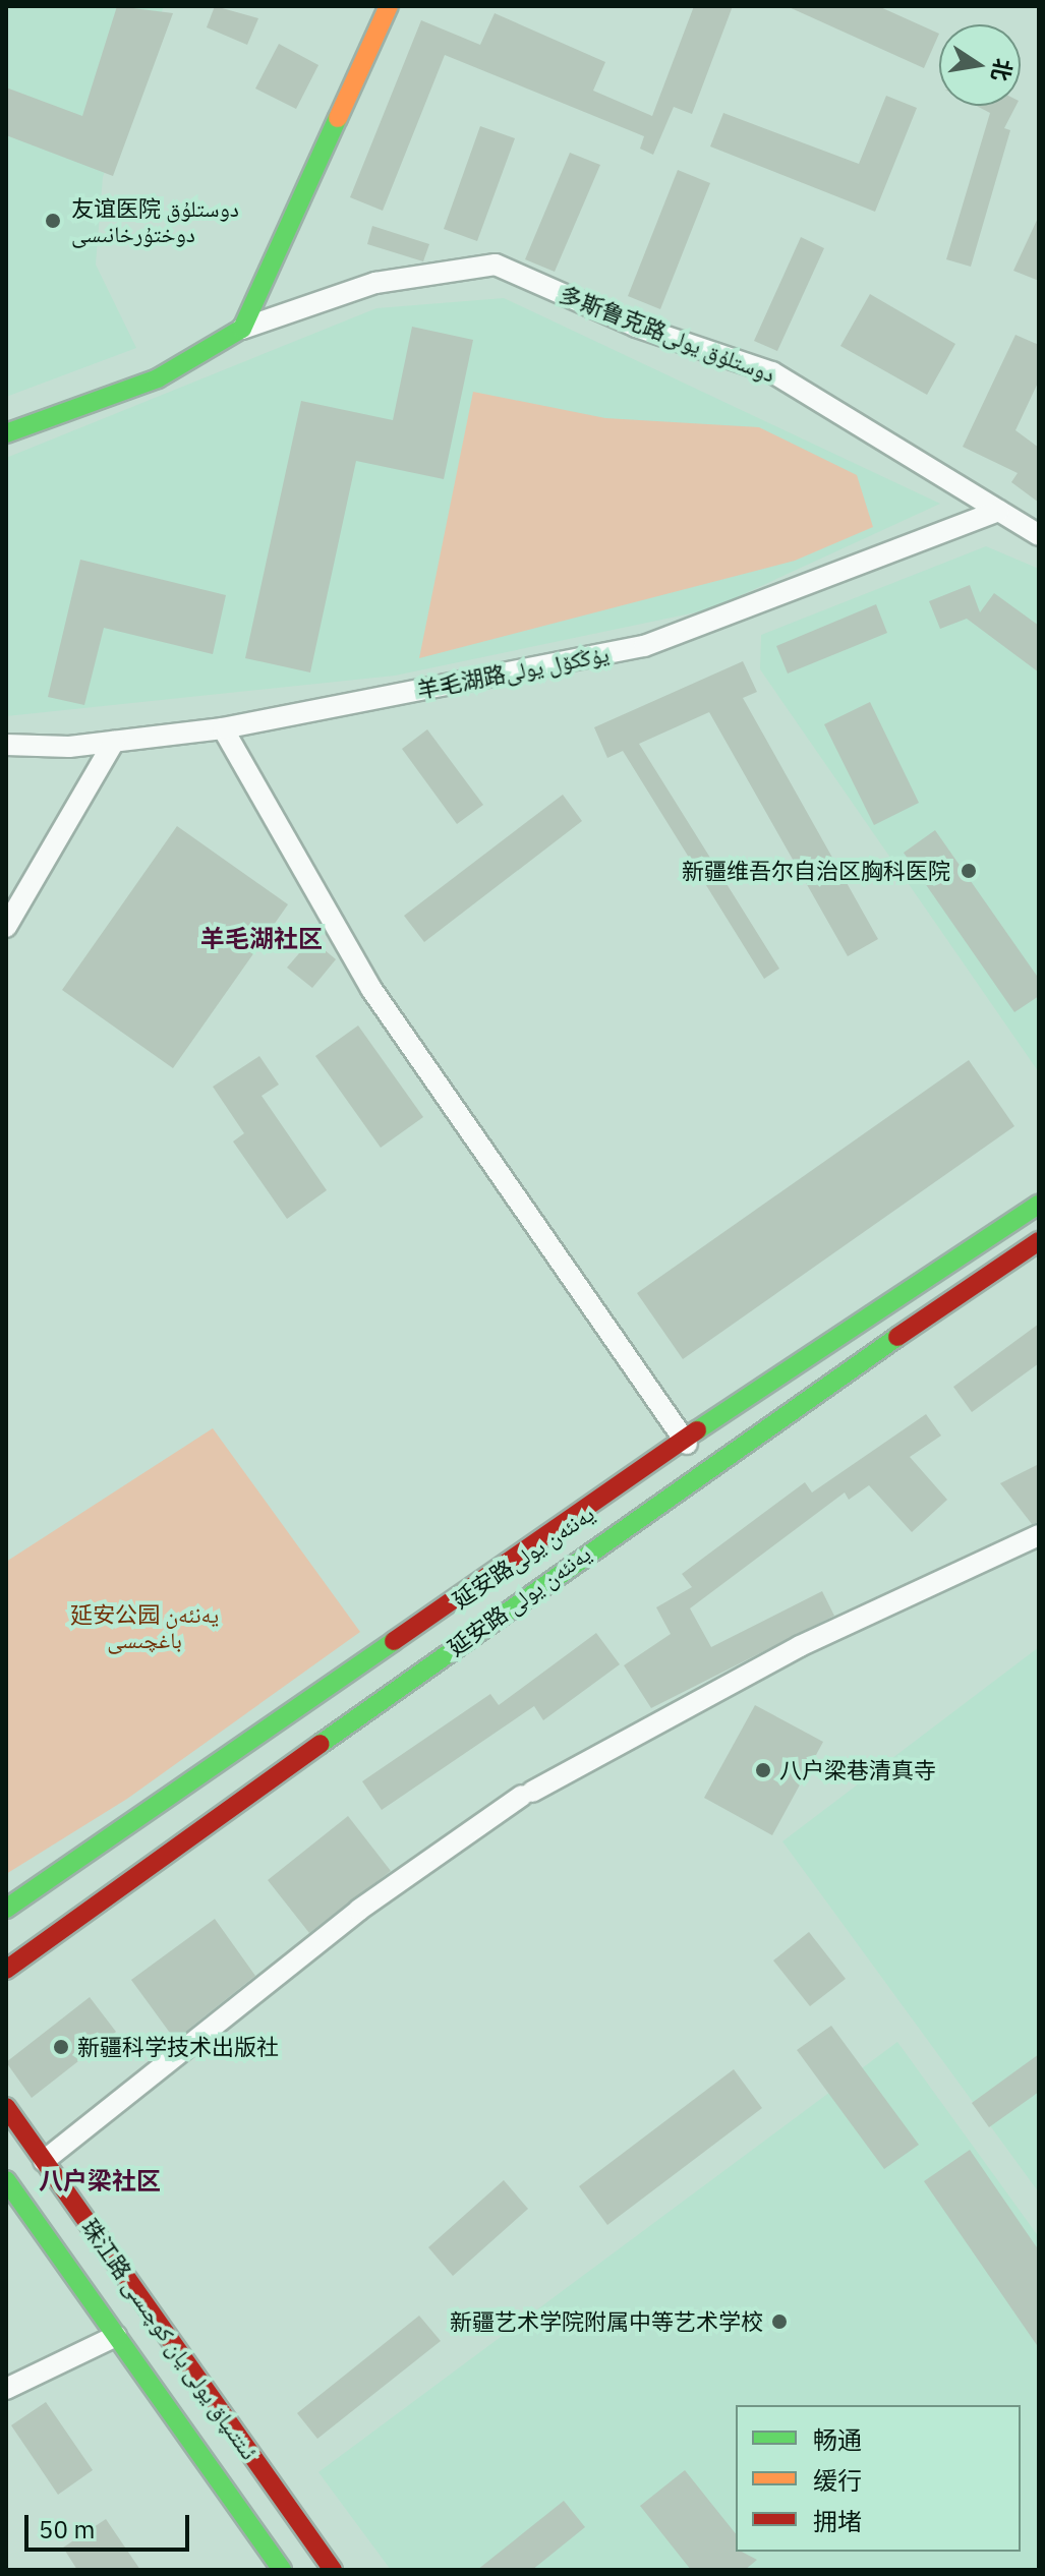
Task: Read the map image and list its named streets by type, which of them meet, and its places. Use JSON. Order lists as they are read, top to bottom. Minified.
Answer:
{"streets":{"main road":["多斯鲁克路دوستلۇق يولى","延安路يەنئەن يولى","延安路 يەنئەن يولى","珠江路 ئىتتىپاق يولى يان كوچىسى"],"street":["羊毛湖路يۇڭكۆل يولى"]},"crossings":[["多斯鲁克路دوستلۇق يولى","羊毛湖路يۇڭكۆل يولى"]],"districts":["羊毛湖社区","八户梁社区"],"parks":["延安公园 يەنئەن باغچىسى"],"places":["友谊医院 دوستلۇق دوختۇرخانىسى","新疆维吾尔自治区胸科医院","八户梁巷清真寺","新疆科学技术出版社","新疆艺术学院附属中等艺术学校"],"legend":["畅通","缓行","拥堵"],"scale_bar":"50 m","north":"right"}
